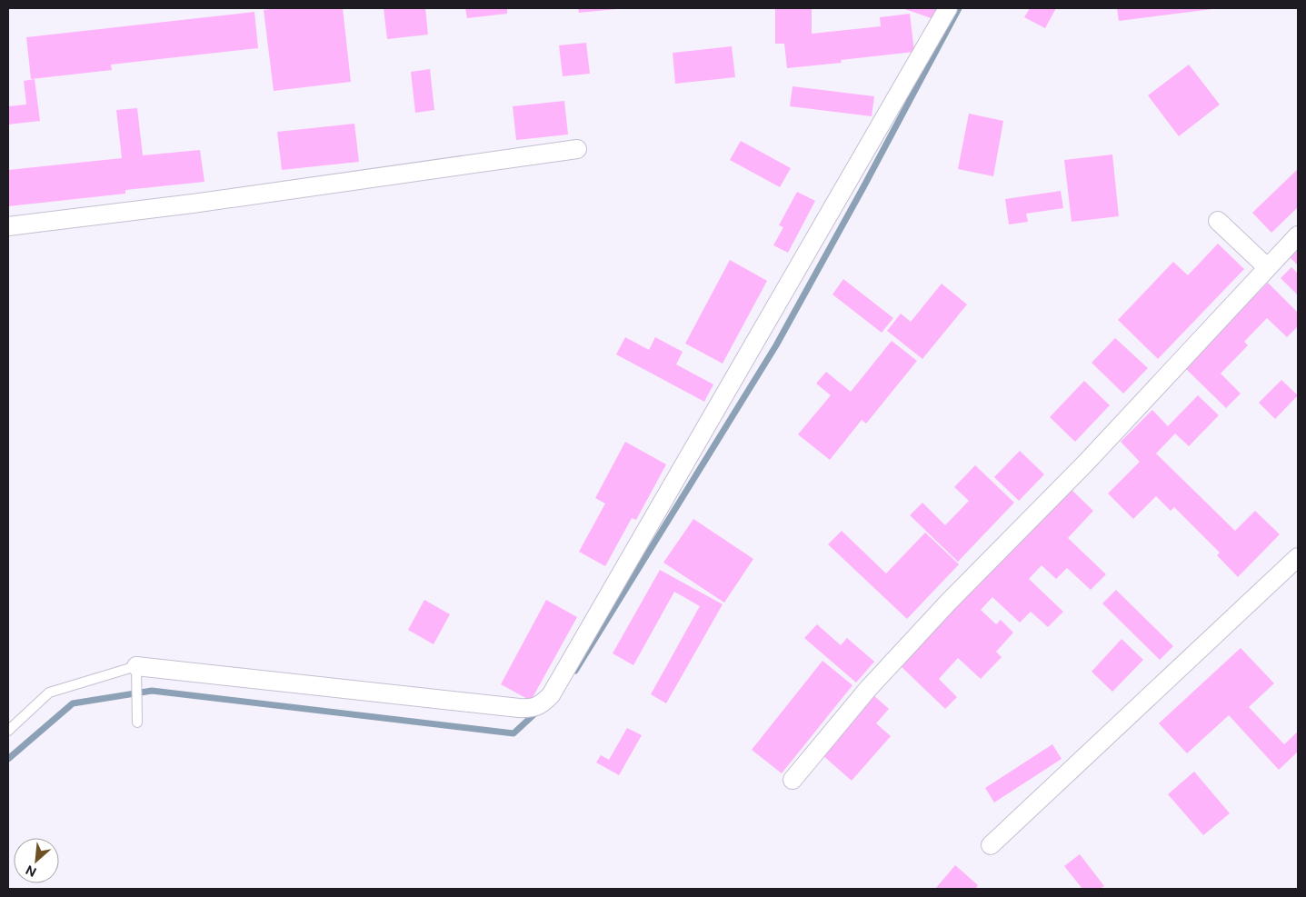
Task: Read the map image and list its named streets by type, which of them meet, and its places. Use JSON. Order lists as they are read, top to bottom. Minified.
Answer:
{"north":"bottom left"}
